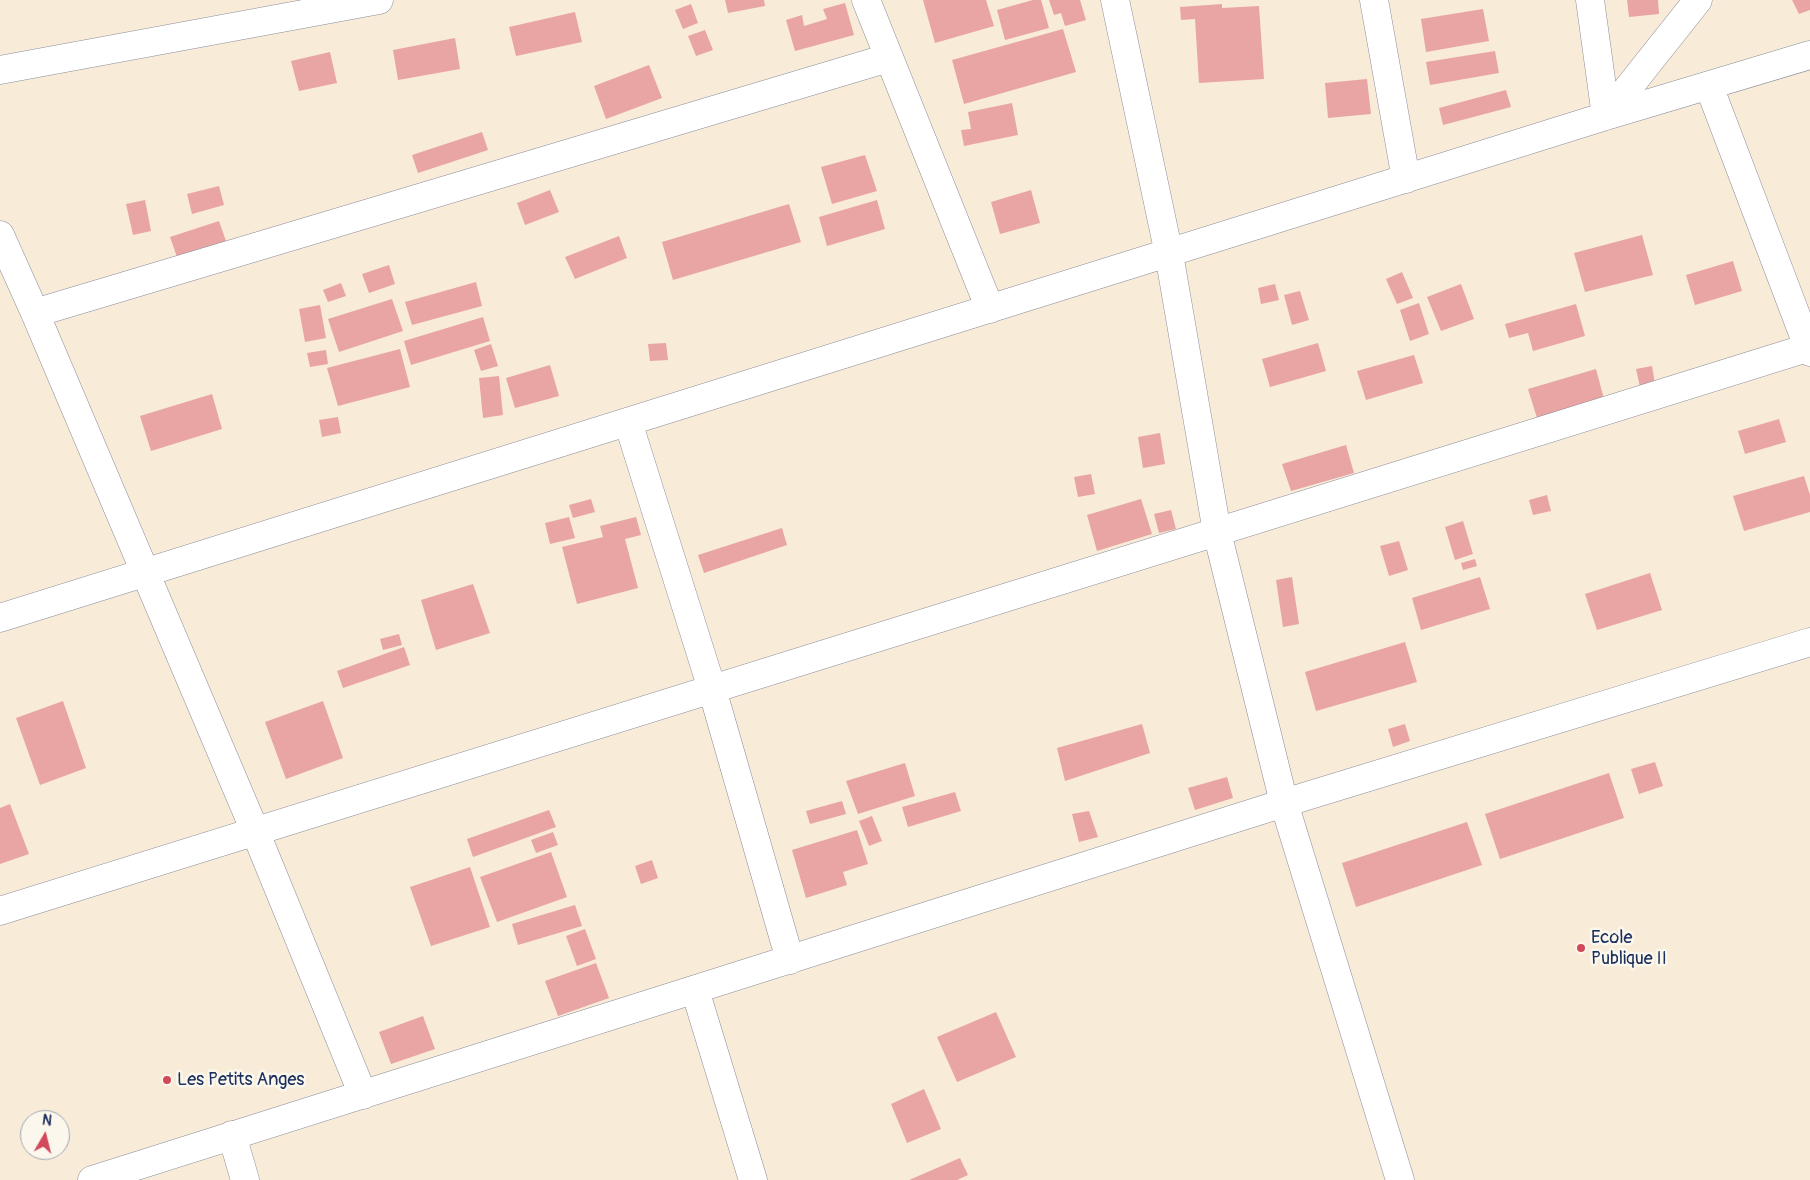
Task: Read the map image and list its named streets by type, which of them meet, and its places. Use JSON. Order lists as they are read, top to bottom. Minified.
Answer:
{"places":["Ecole Publique II","Les Petits Anges"],"north":"top"}
